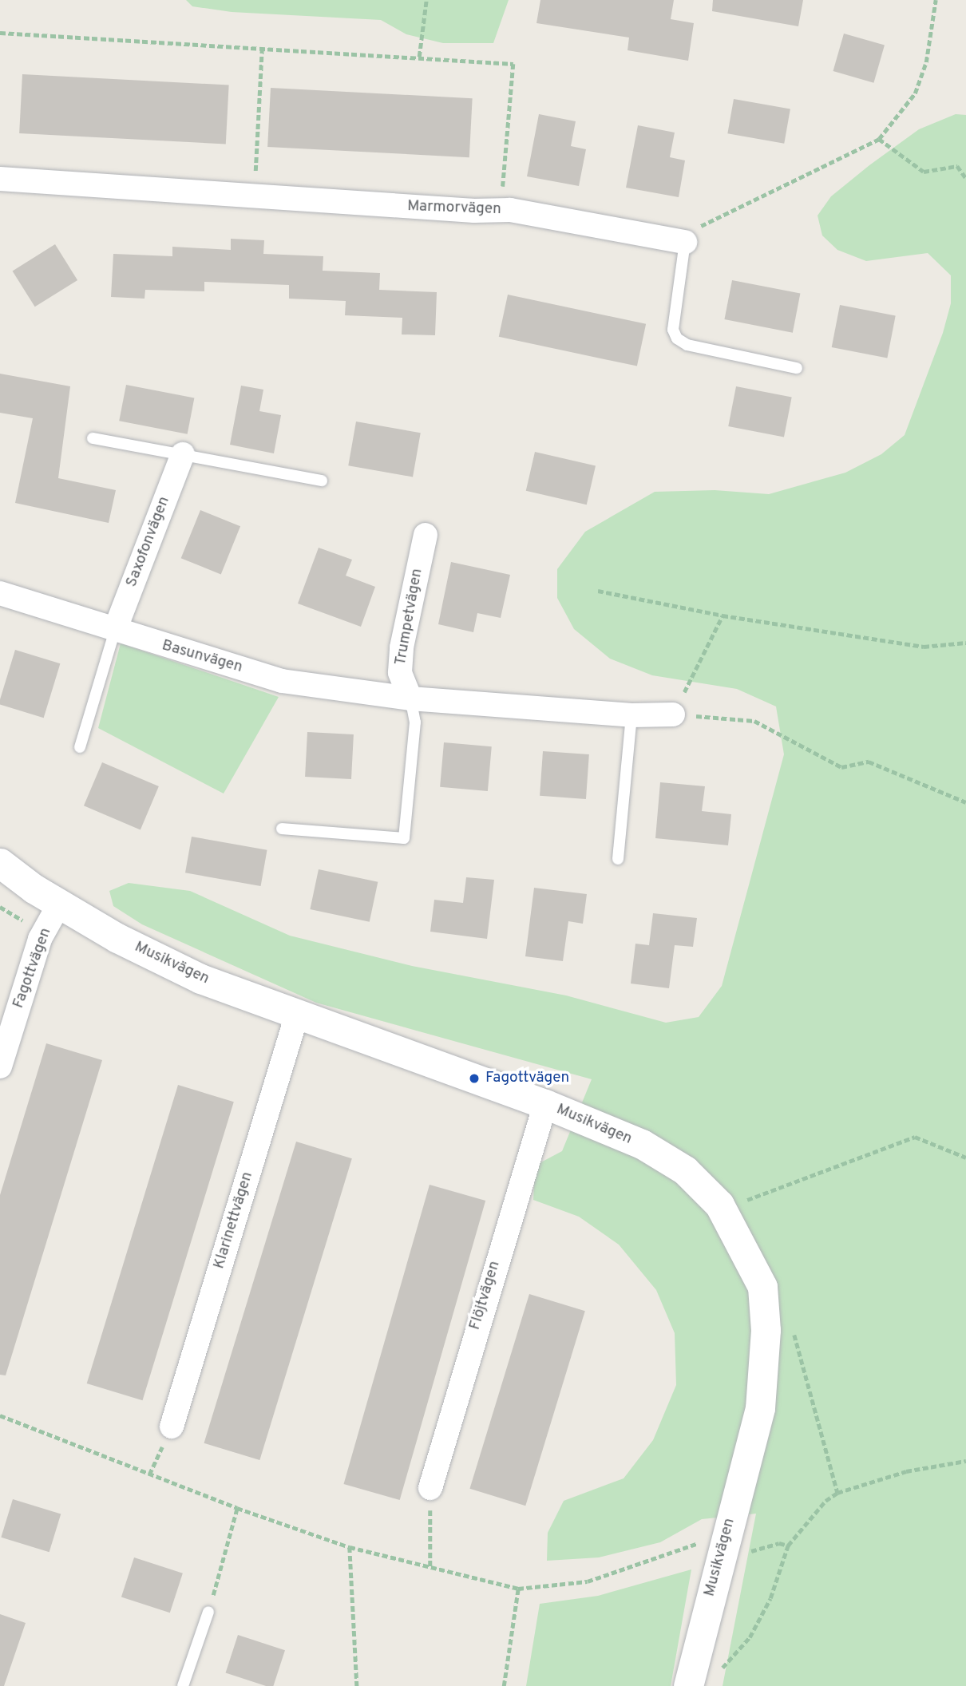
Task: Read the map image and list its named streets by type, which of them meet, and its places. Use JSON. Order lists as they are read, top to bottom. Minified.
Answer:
{"streets":{"street":["Marmorvägen","Saxofonvägen","Trumpetvägen","Basunvägen","Musikvägen","Fagottvägen","Klarinettvägen","Flöjtvägen"]},"crossings":[["Saxofonvägen","Basunvägen"],["Trumpetvägen","Basunvägen"],["Musikvägen","Fagottvägen"],["Musikvägen","Klarinettvägen"],["Musikvägen","Flöjtvägen"]],"places":["Fagottvägen"]}
